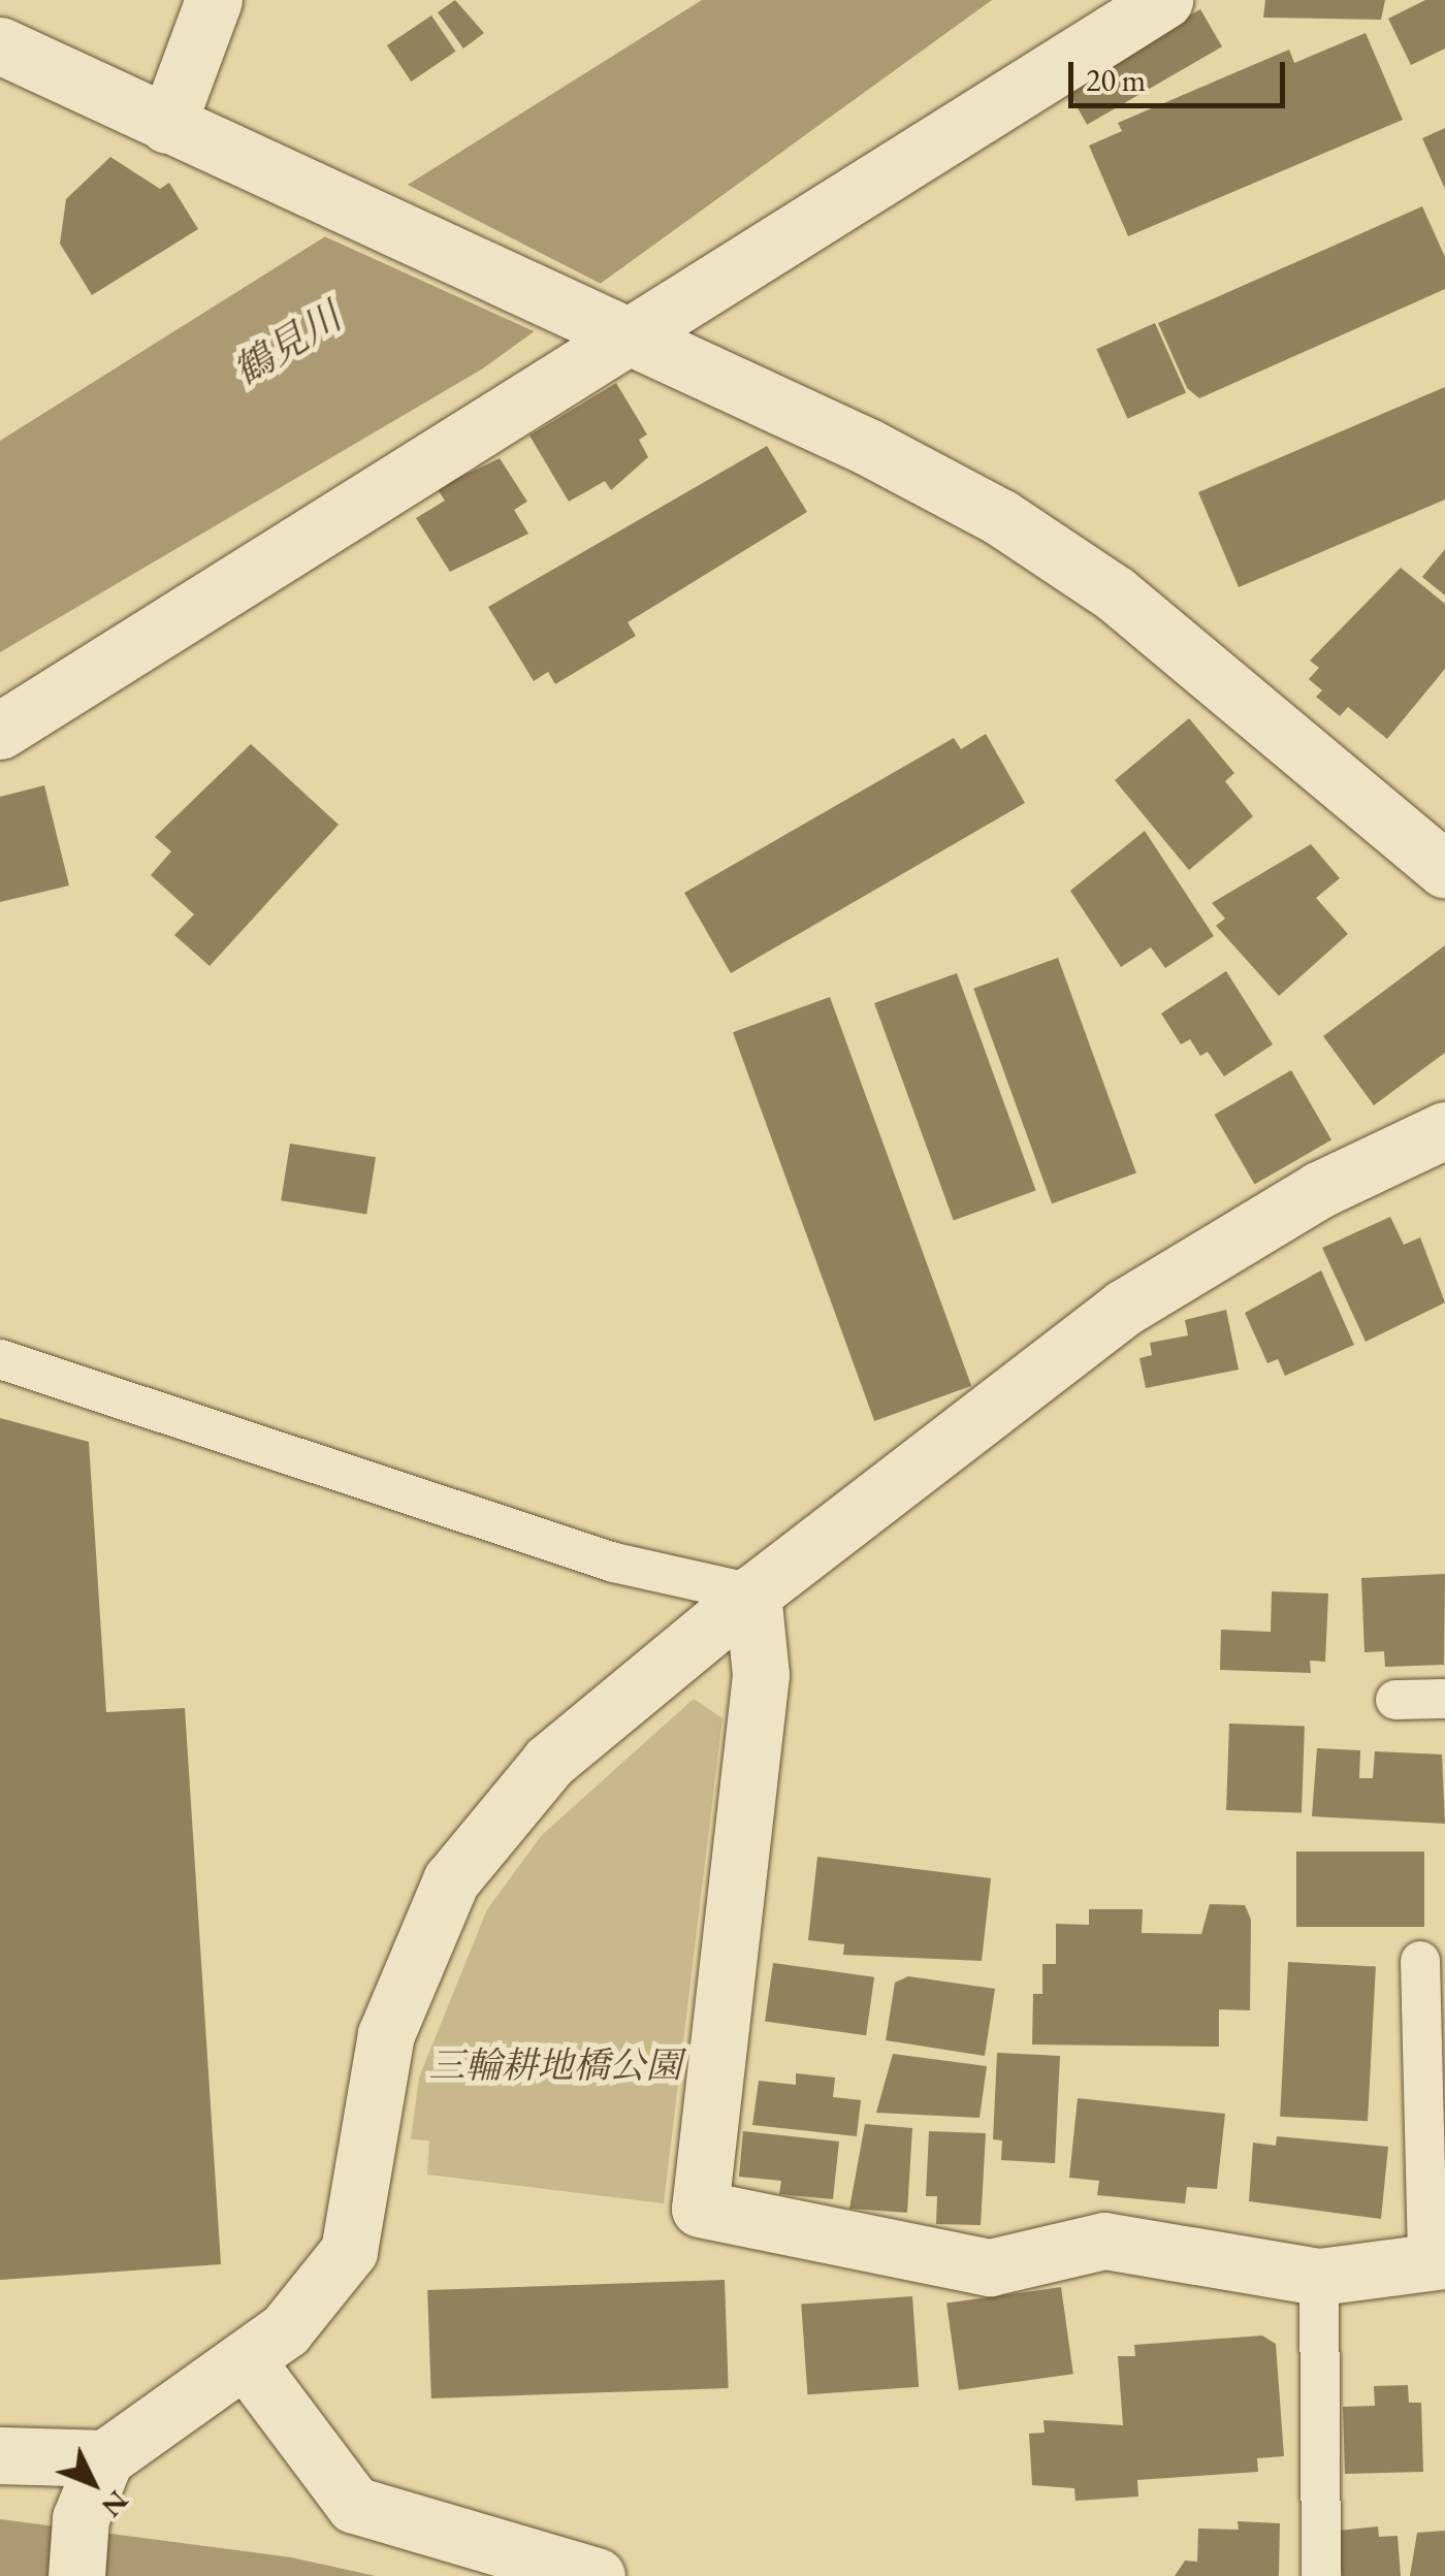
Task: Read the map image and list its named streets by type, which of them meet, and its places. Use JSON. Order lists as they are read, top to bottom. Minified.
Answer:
{"water":["鶴見川"],"parks":["三輪耕地橋公園"],"scale_bar":"20 m","north":"bottom right"}
